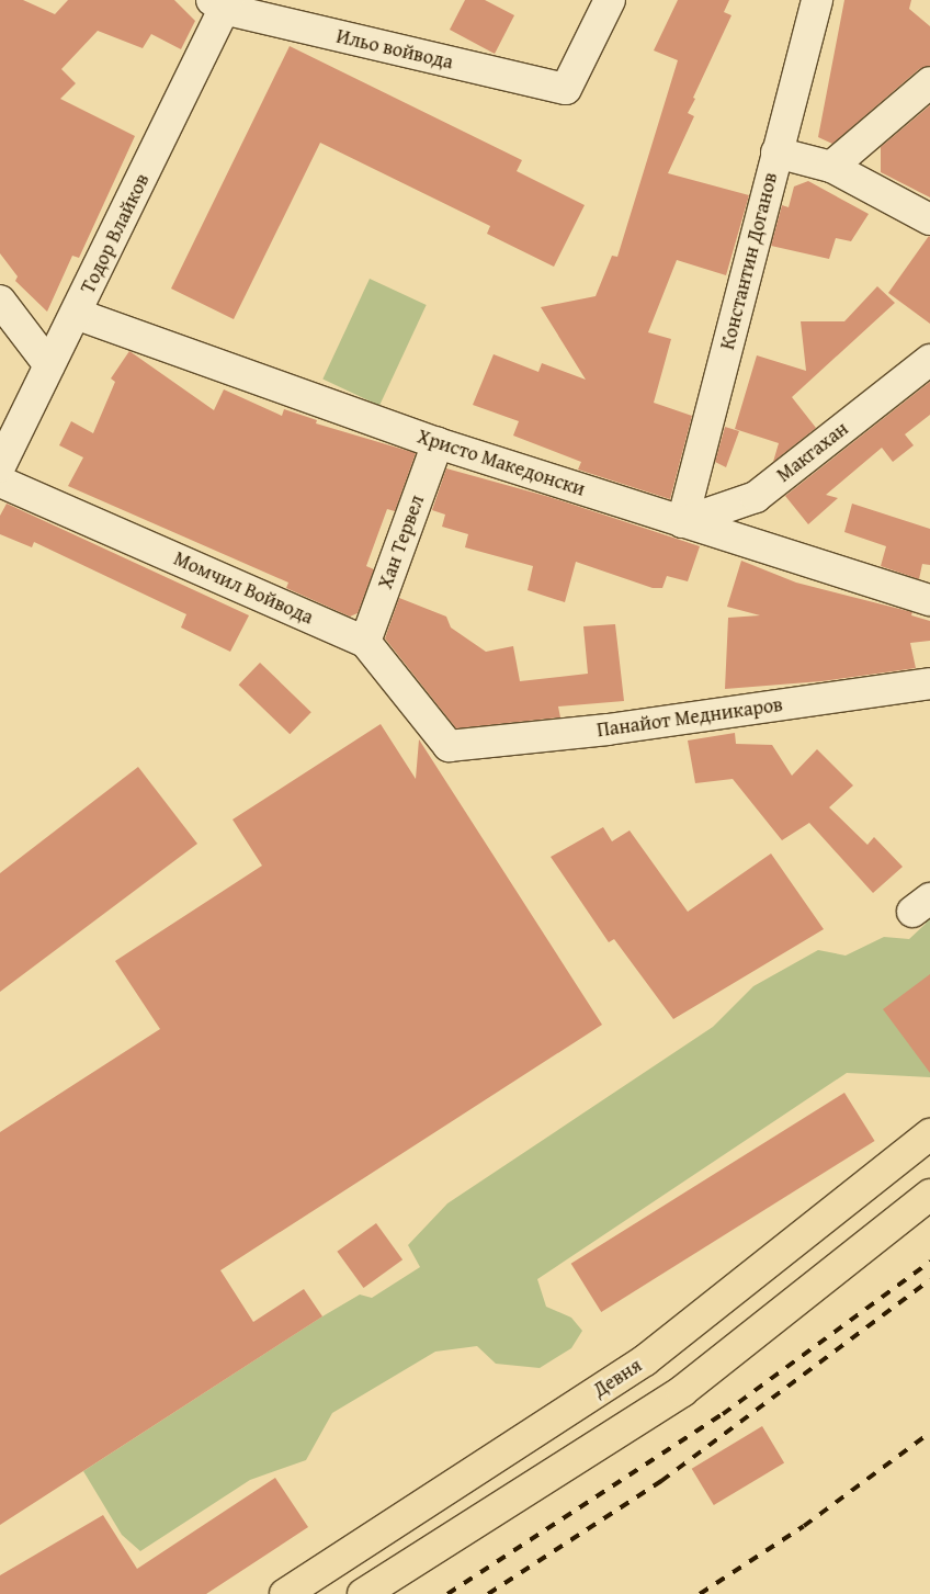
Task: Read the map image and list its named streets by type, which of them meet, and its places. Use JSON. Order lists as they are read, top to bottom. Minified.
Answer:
{"streets":{"highway":["Девня"],"street":["Ильо войвода","Тодор Влайков","Константин Доганов","Макгахан","Христо Македонски","Хан Тервел","Момчил Войвода","Панайот Медникаров"]},"crossings":[["Ильо войвода","Тодор Влайков"],["Тодор Влайков","Христо Македонски"],["Константин Доганов","Макгахан"],["Константин Доганов","Христо Македонски"],["Макгахан","Христо Македонски"],["Христо Македонски","Хан Тервел"],["Хан Тервел","Момчил Войвода"],["Момчил Войвода","Панайот Медникаров"]]}
